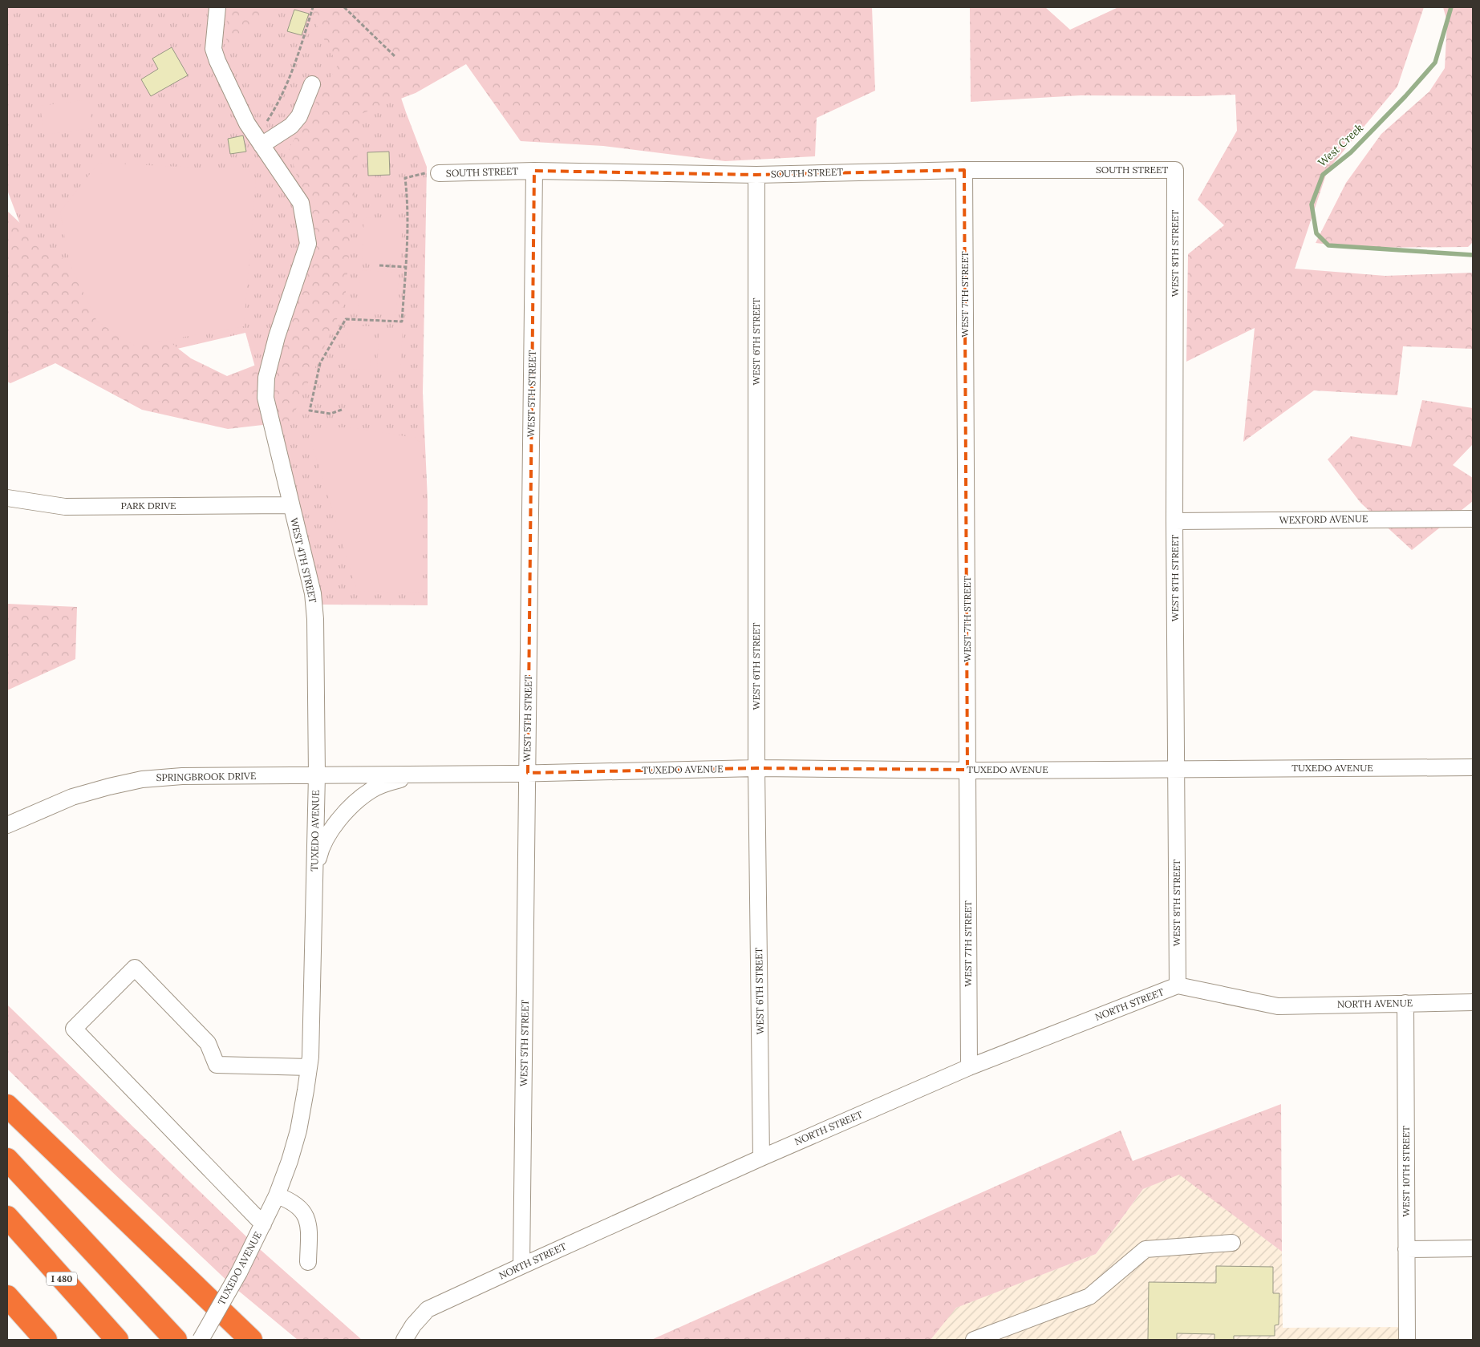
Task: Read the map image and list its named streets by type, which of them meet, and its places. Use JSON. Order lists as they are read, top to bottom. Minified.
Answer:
{"streets":{"highway":["I 480"],"street":["SOUTH STREET","WEST 8TH STREET","WEST 7TH STREET","WEST 6TH STREET","WEST 5TH STREET","PARK DRIVE","WEXFORD AVENUE","WEST 4TH STREET","TUXEDO AVENUE","SPRINGBROOK DRIVE","NORTH AVENUE","NORTH STREET","WEST 10TH STREET"]},"crossings":[["SOUTH STREET","WEST 8TH STREET"],["SOUTH STREET","WEST 7TH STREET"],["SOUTH STREET","WEST 6TH STREET"],["SOUTH STREET","WEST 5TH STREET"],["WEST 8TH STREET","WEXFORD AVENUE"],["WEST 8TH STREET","TUXEDO AVENUE"],["WEST 8TH STREET","NORTH STREET"],["WEST 7TH STREET","TUXEDO AVENUE"],["WEST 7TH STREET","NORTH STREET"],["WEST 6TH STREET","TUXEDO AVENUE"],["WEST 6TH STREET","NORTH STREET"],["WEST 5TH STREET","TUXEDO AVENUE"],["WEST 5TH STREET","NORTH STREET"],["PARK DRIVE","WEST 4TH STREET"],["WEST 4TH STREET","TUXEDO AVENUE"],["WEST 4TH STREET","SPRINGBROOK DRIVE"],["TUXEDO AVENUE","SPRINGBROOK DRIVE"],["NORTH AVENUE","NORTH STREET"],["NORTH AVENUE","WEST 10TH STREET"]],"water":["West Creek"]}
